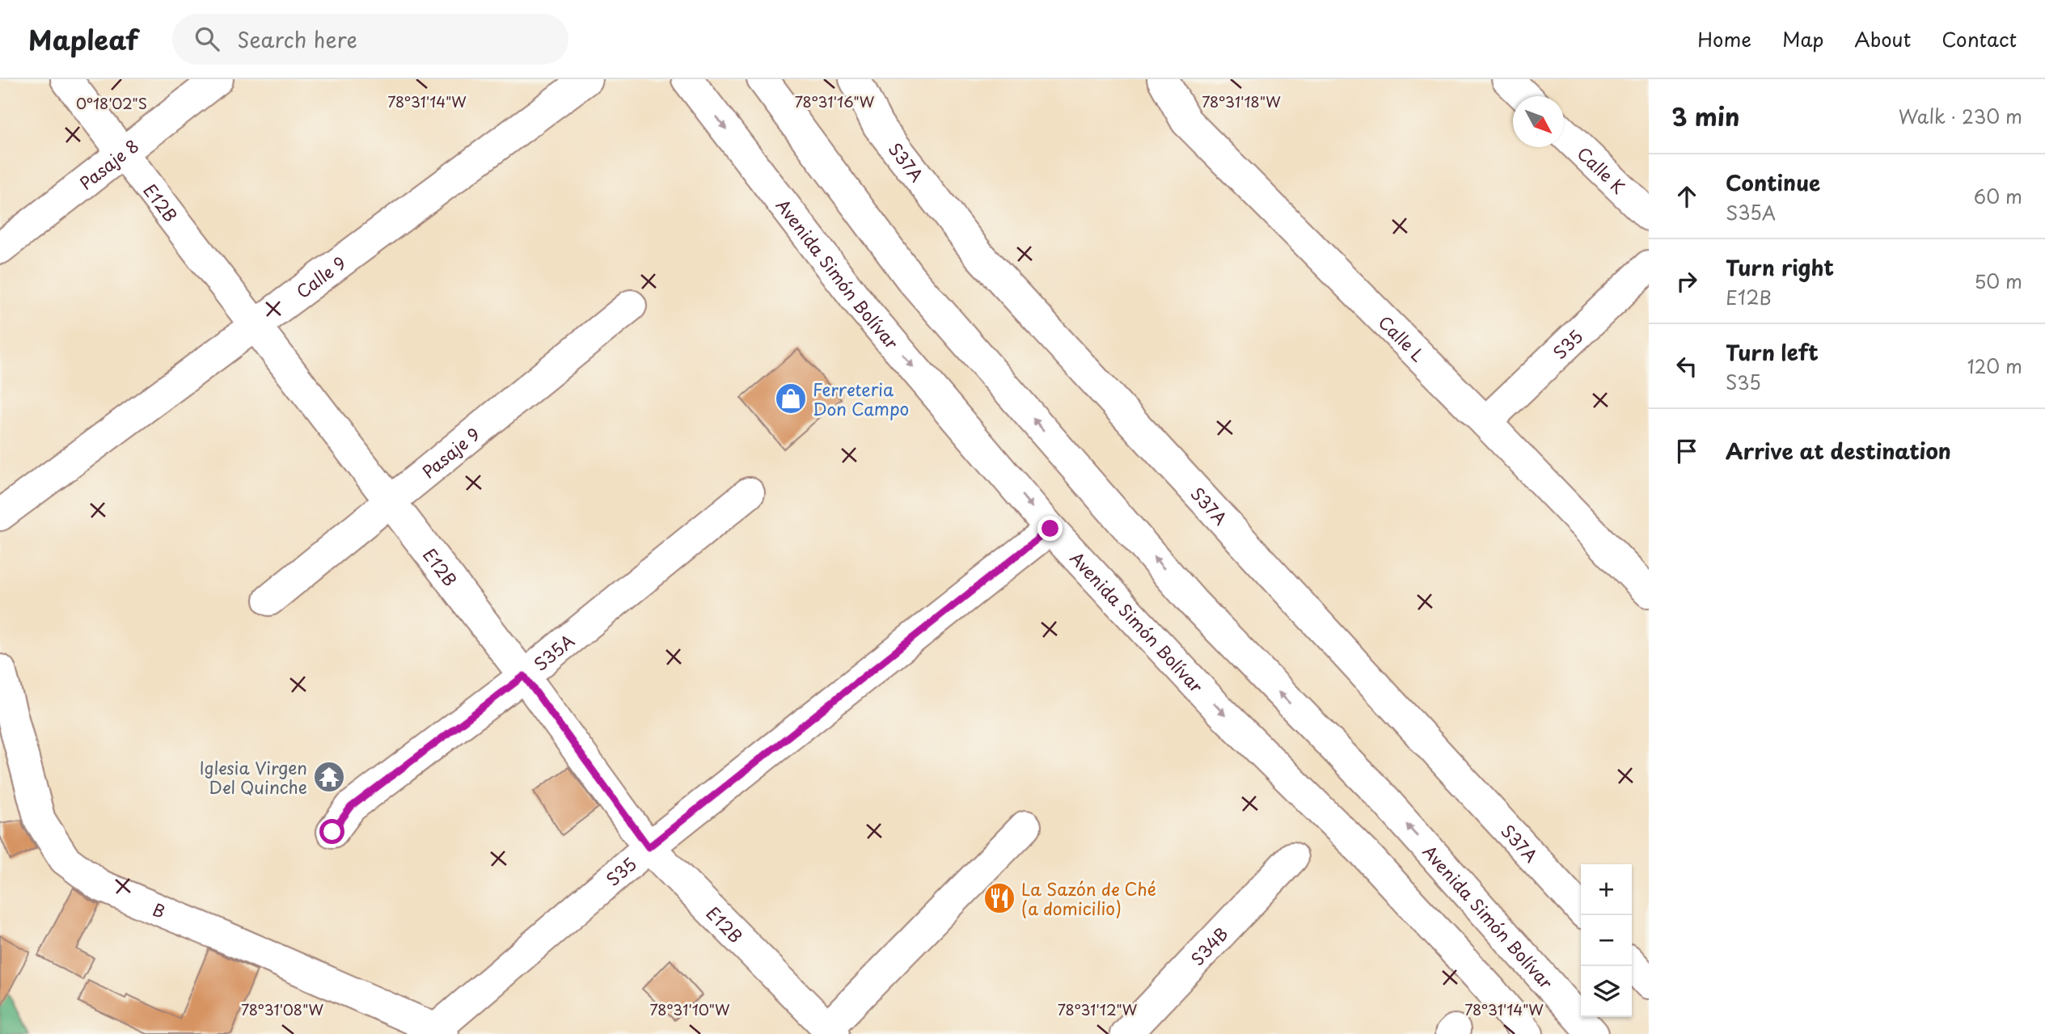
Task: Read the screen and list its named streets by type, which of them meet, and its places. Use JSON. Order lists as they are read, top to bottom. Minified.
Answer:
{"streets":{"main road":["S37A","Pasaje 8","Calle K","E12B","Avenida Simón Bolívar","Calle 9","Calle L","S35","Pasaje 9","S35A","B","S34B"]},"crossings":[["Pasaje 8","E12B"],["E12B","Calle 9"],["E12B","S35"],["E12B","Pasaje 9"],["E12B","S35A"],["Avenida Simón Bolívar","S35"],["Calle L","S35"],["S35","B"]],"places":{"shop":["Ferreteria Don Campo"],"temple":["Iglesia Virgen Del Quinche"],"restaurant":["La Sazón de Ché (a domicilio)"]},"north":"bottom right","page":{"header":"Mapleaf","search":"Search here","nav":["Home","Map","About","Contact"],"heading":["3 min","Walk · 230 m"],"list":[["Continue","S35A","60 m"],["Turn right","E12B","50 m"],["Turn left","S35","120 m"],"Arrive at destination"],"map_buttons":["+","−"]},"coordinates":["78°31'14\"W","78°31'16\"W","78°31'18\"W","0°18'02\"S","78°31'08\"W","78°31'10\"W","78°31'12\"W"]}
